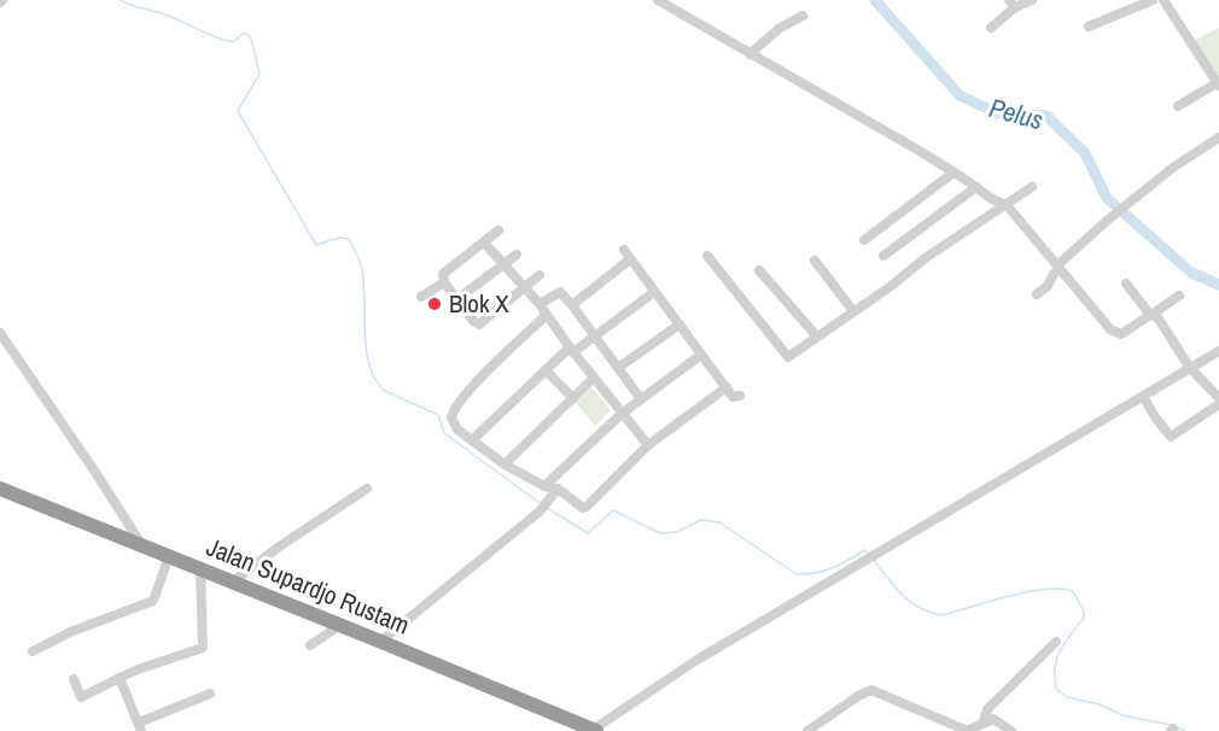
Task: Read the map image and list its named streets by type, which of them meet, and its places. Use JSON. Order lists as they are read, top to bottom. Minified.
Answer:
{"streets":{"highway":["Jalan Supardjo Rustam"]},"water":["Pelus"],"places":["Blok X"]}
